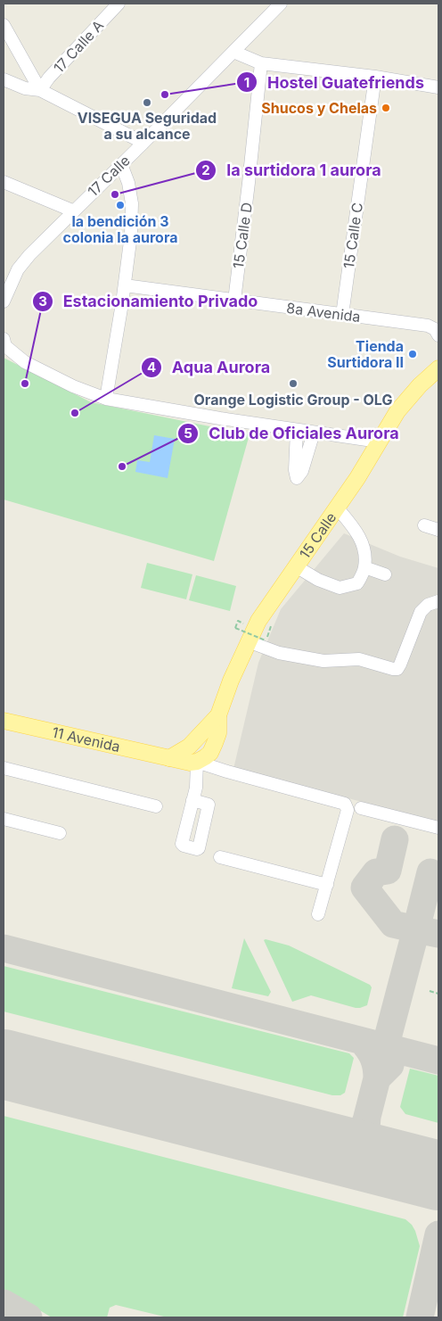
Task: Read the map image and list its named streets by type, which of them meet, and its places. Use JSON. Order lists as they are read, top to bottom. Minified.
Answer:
{"streets":{"main road":["15 Calle","11 Avenida"],"street":["17 Calle A","17 Calle","15 Calle D","15 Calle C","8a Avenida"]},"crossings":[["15 Calle D","8a Avenida"],["15 Calle C","8a Avenida"]],"places":["Hostel Guatefriends","VISEGUA Seguridad a su alcance","Shucos y Chelas","la surtidora 1 aurora","la bendición 3 colonia la aurora","Tienda Surtidora II","Estacionamiento Privado","Orange Logistic Group - OLG","Aqua Aurora","Club de Oficiales Aurora"]}
